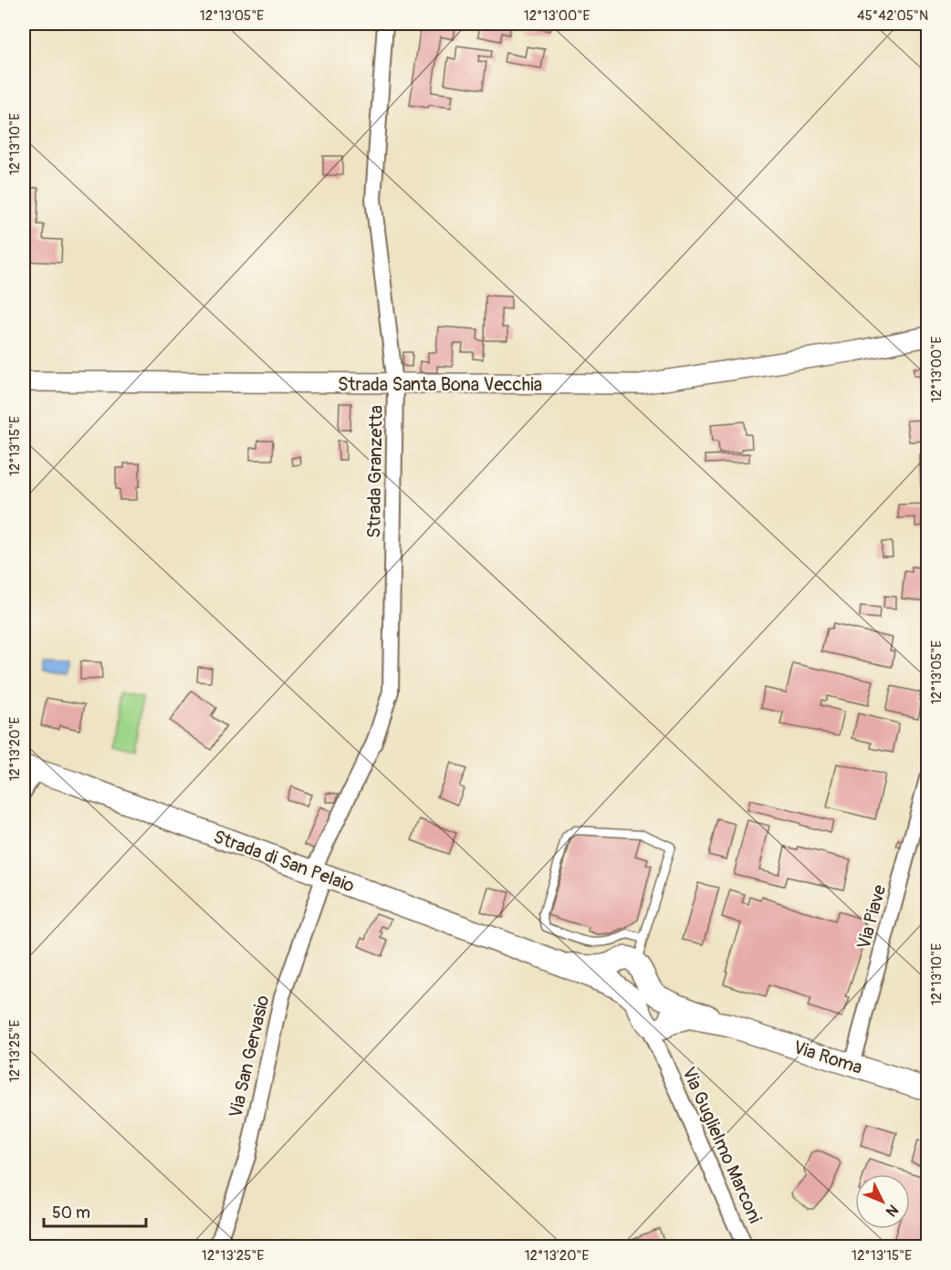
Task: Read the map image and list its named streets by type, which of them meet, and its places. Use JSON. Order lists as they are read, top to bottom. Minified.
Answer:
{"streets":{"main road":["Strada di San Pelaio","Via Roma"],"street":["Strada Santa Bona Vecchia","Strada Granzetta","Via Piave","Via San Gervasio","Via Guglielmo Marconi"]},"crossings":[["Strada Santa Bona Vecchia","Strada Granzetta"],["Strada Granzetta","Strada di San Pelaio"],["Strada Granzetta","Via San Gervasio"],["Strada di San Pelaio","Via San Gervasio"],["Strada di San Pelaio","Via Roma"],["Via Piave","Via Roma"],["Via Roma","Via Guglielmo Marconi"]],"scale_bar":"50 m","north":"bottom right","coordinates":["12°13'05\"E","12°13'00\"E","45°42'05\"N","12°13'10\"E","12°13'15\"E","12°13'20\"E","12°13'25\"E"]}
